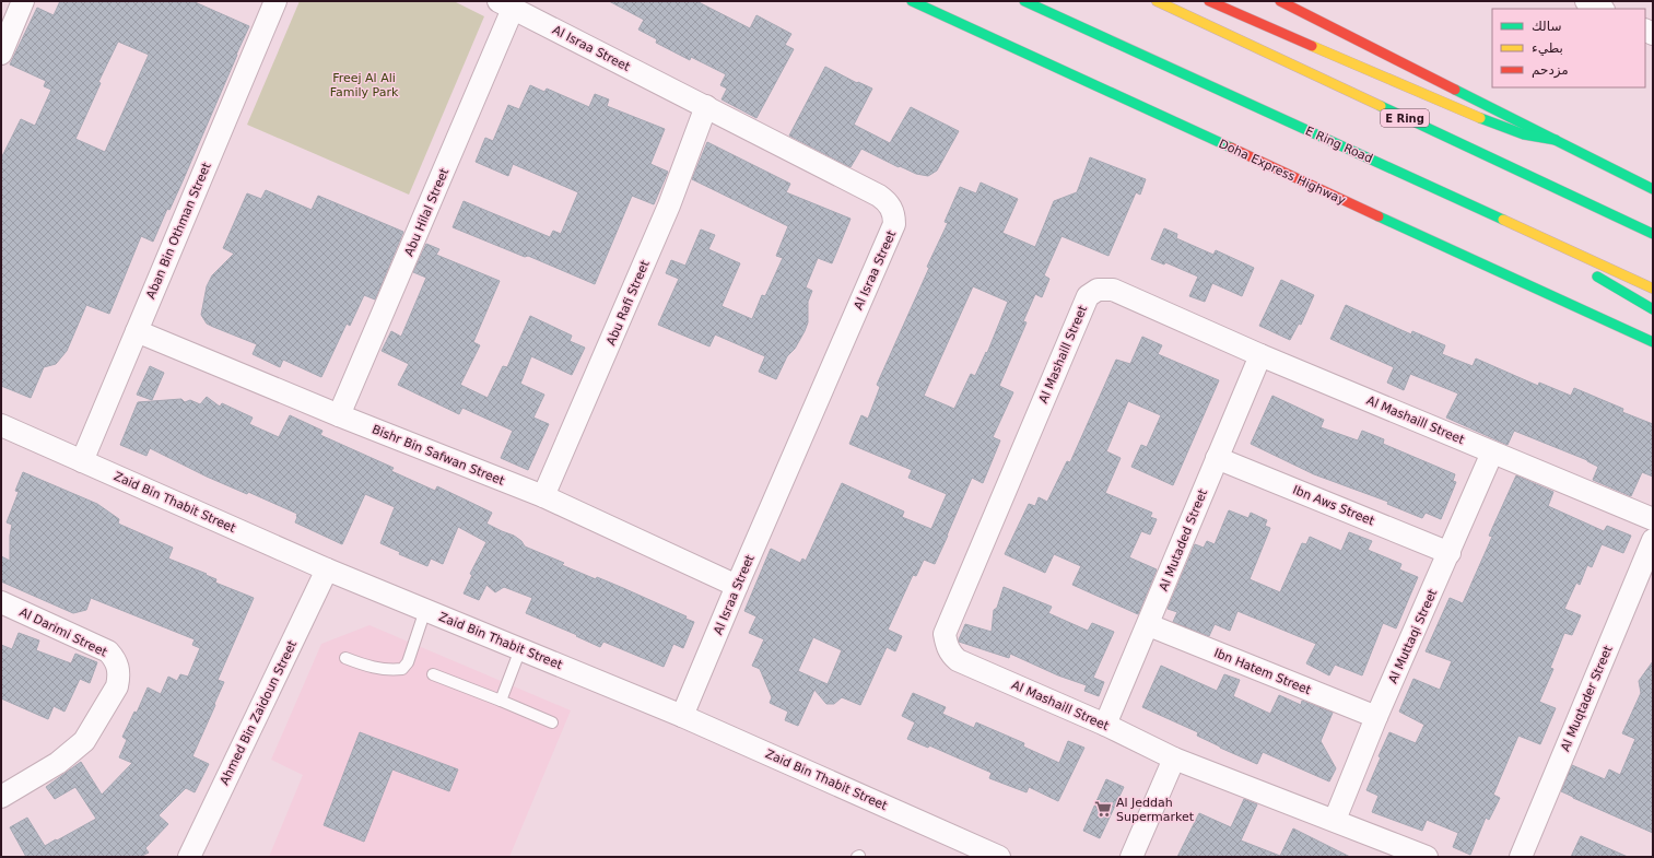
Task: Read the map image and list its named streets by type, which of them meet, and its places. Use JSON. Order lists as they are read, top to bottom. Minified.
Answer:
{"streets":{"main road":["E Ring","E Ring Road","Doha Express Highway"],"street":["Al Israa Street","Abu Hilal Street","Aban Bin Othman Street","Abu Rafi Street","Al Mashaill Street","Bishr Bin Safwan Street","Zaid Bin Thabit Street","Ibn Aws Street","Al Mutaded Street","Al Darimi Street","Al Muttaqi Street","Ibn Hatem Street","Al Muqtader Street","Ahmed Bin Zaidoun Street"]},"crossings":[["Al Israa Street","Abu Hilal Street"],["Al Israa Street","Abu Rafi Street"],["Al Israa Street","Bishr Bin Safwan Street"],["Al Israa Street","Zaid Bin Thabit Street"],["Abu Hilal Street","Bishr Bin Safwan Street"],["Aban Bin Othman Street","Bishr Bin Safwan Street"],["Aban Bin Othman Street","Zaid Bin Thabit Street"],["Abu Rafi Street","Bishr Bin Safwan Street"],["Al Mashaill Street","Al Mutaded Street"],["Al Mashaill Street","Al Muttaqi Street"],["Zaid Bin Thabit Street","Ahmed Bin Zaidoun Street"],["Ibn Aws Street","Al Mutaded Street"],["Ibn Aws Street","Al Muttaqi Street"],["Al Mutaded Street","Ibn Hatem Street"],["Al Muttaqi Street","Ibn Hatem Street"]],"parks":["Freej Al Ali Family Park"],"places":{"supermarket":["Al Jeddah Supermarket"]},"legend":["سالك","بطيء","مزدحم"]}
